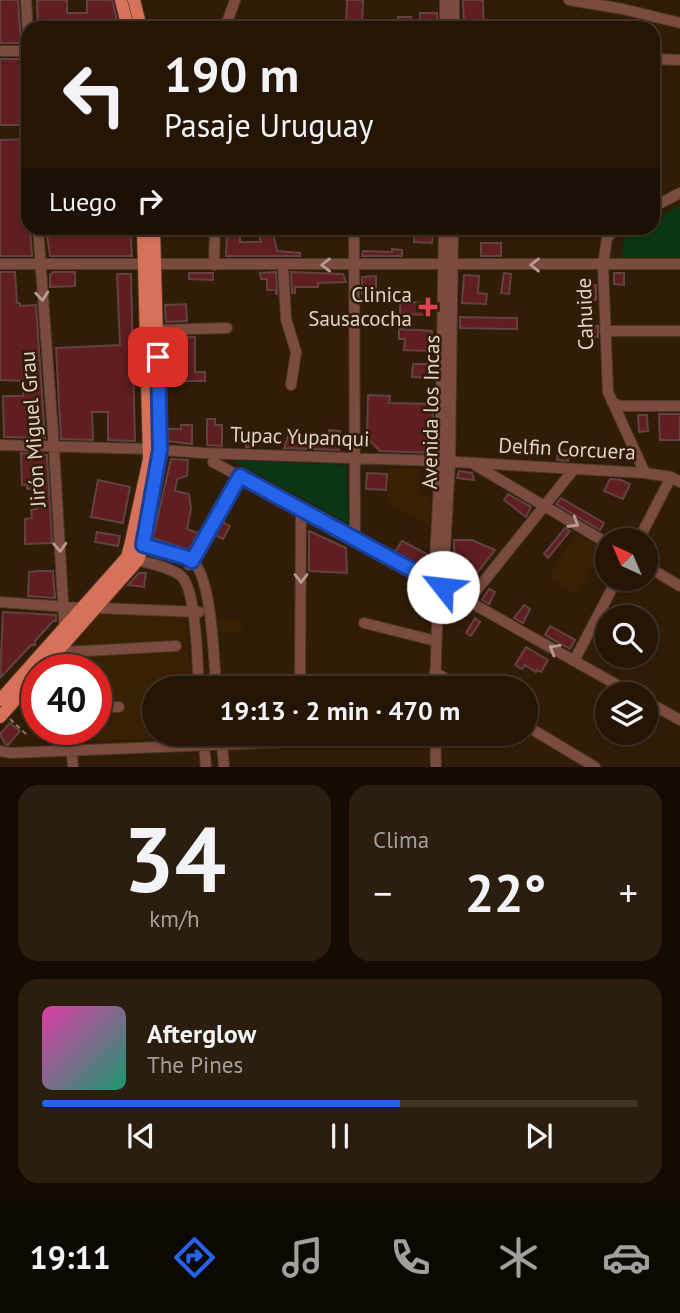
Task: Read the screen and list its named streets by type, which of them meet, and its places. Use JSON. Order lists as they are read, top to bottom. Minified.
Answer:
{"streets":{"street":["Cahuide","Avenida los Incas","Jirón Miguel Grau","Tupac Yupanqui","Delfin Corcuera"]},"crossings":[["Cahuide","Delfin Corcuera"],["Avenida los Incas","Tupac Yupanqui"],["Avenida los Incas","Delfin Corcuera"],["Jirón Miguel Grau","Tupac Yupanqui"],["Tupac Yupanqui","Delfin Corcuera"]],"one_way":["Jirón Miguel Grau"],"places":{"health":["Clinica Sausacocha"]},"north":"top left","page":{"turn":["190 m","Pasaje Uruguay"],"then":"Luego","limit":"40","trip":"19:13 · 2 min · 470 m","tile":[["34","km/h"],"Clima"],"heat":["−","22°","+"],"song":["Afterglow","The Pines"],"tabs":"19:11"}}
